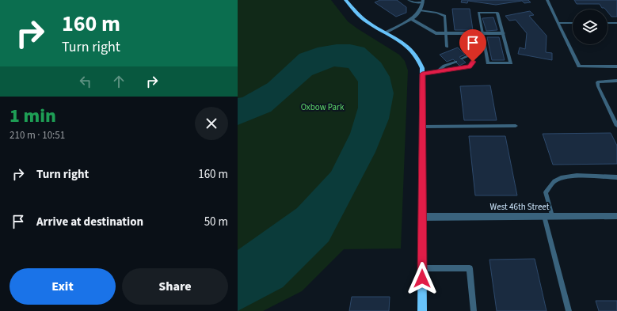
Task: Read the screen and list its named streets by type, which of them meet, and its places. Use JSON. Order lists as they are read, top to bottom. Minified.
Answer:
{"streets":{"street":["West 46th Street"]},"parks":["Oxbow Park"],"page":{"turn":["160 m","Turn right"],"heading":["1 min","210 m · 10:51"],"list":[{"name":"Turn right","value":"160 m"},{"name":"Arrive at destination","value":"50 m"}],"buttons":["Exit","Share"]}}
